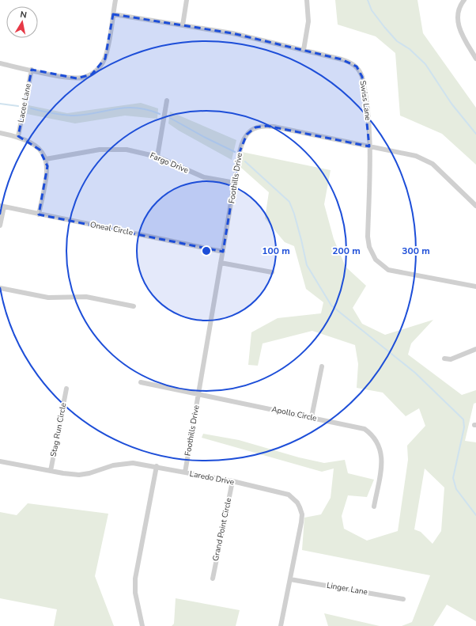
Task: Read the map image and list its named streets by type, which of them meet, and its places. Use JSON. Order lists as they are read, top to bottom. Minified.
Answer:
{"streets":{"street":["Swiss Lane","Lacee Lane","Fargo Drive","Foothills Drive","Oneal Circle","Apollo Circle","Stag Run Circle","Laredo Drive","Grand Point Circle","Linger Lane"]},"crossings":[["Swiss Lane","Foothills Drive"],["Fargo Drive","Foothills Drive"],["Foothills Drive","Oneal Circle"],["Foothills Drive","Apollo Circle"],["Foothills Drive","Laredo Drive"],["Stag Run Circle","Laredo Drive"],["Laredo Drive","Grand Point Circle"],["Laredo Drive","Linger Lane"]],"north":"top","rings":["100 m","200 m","300 m"]}
